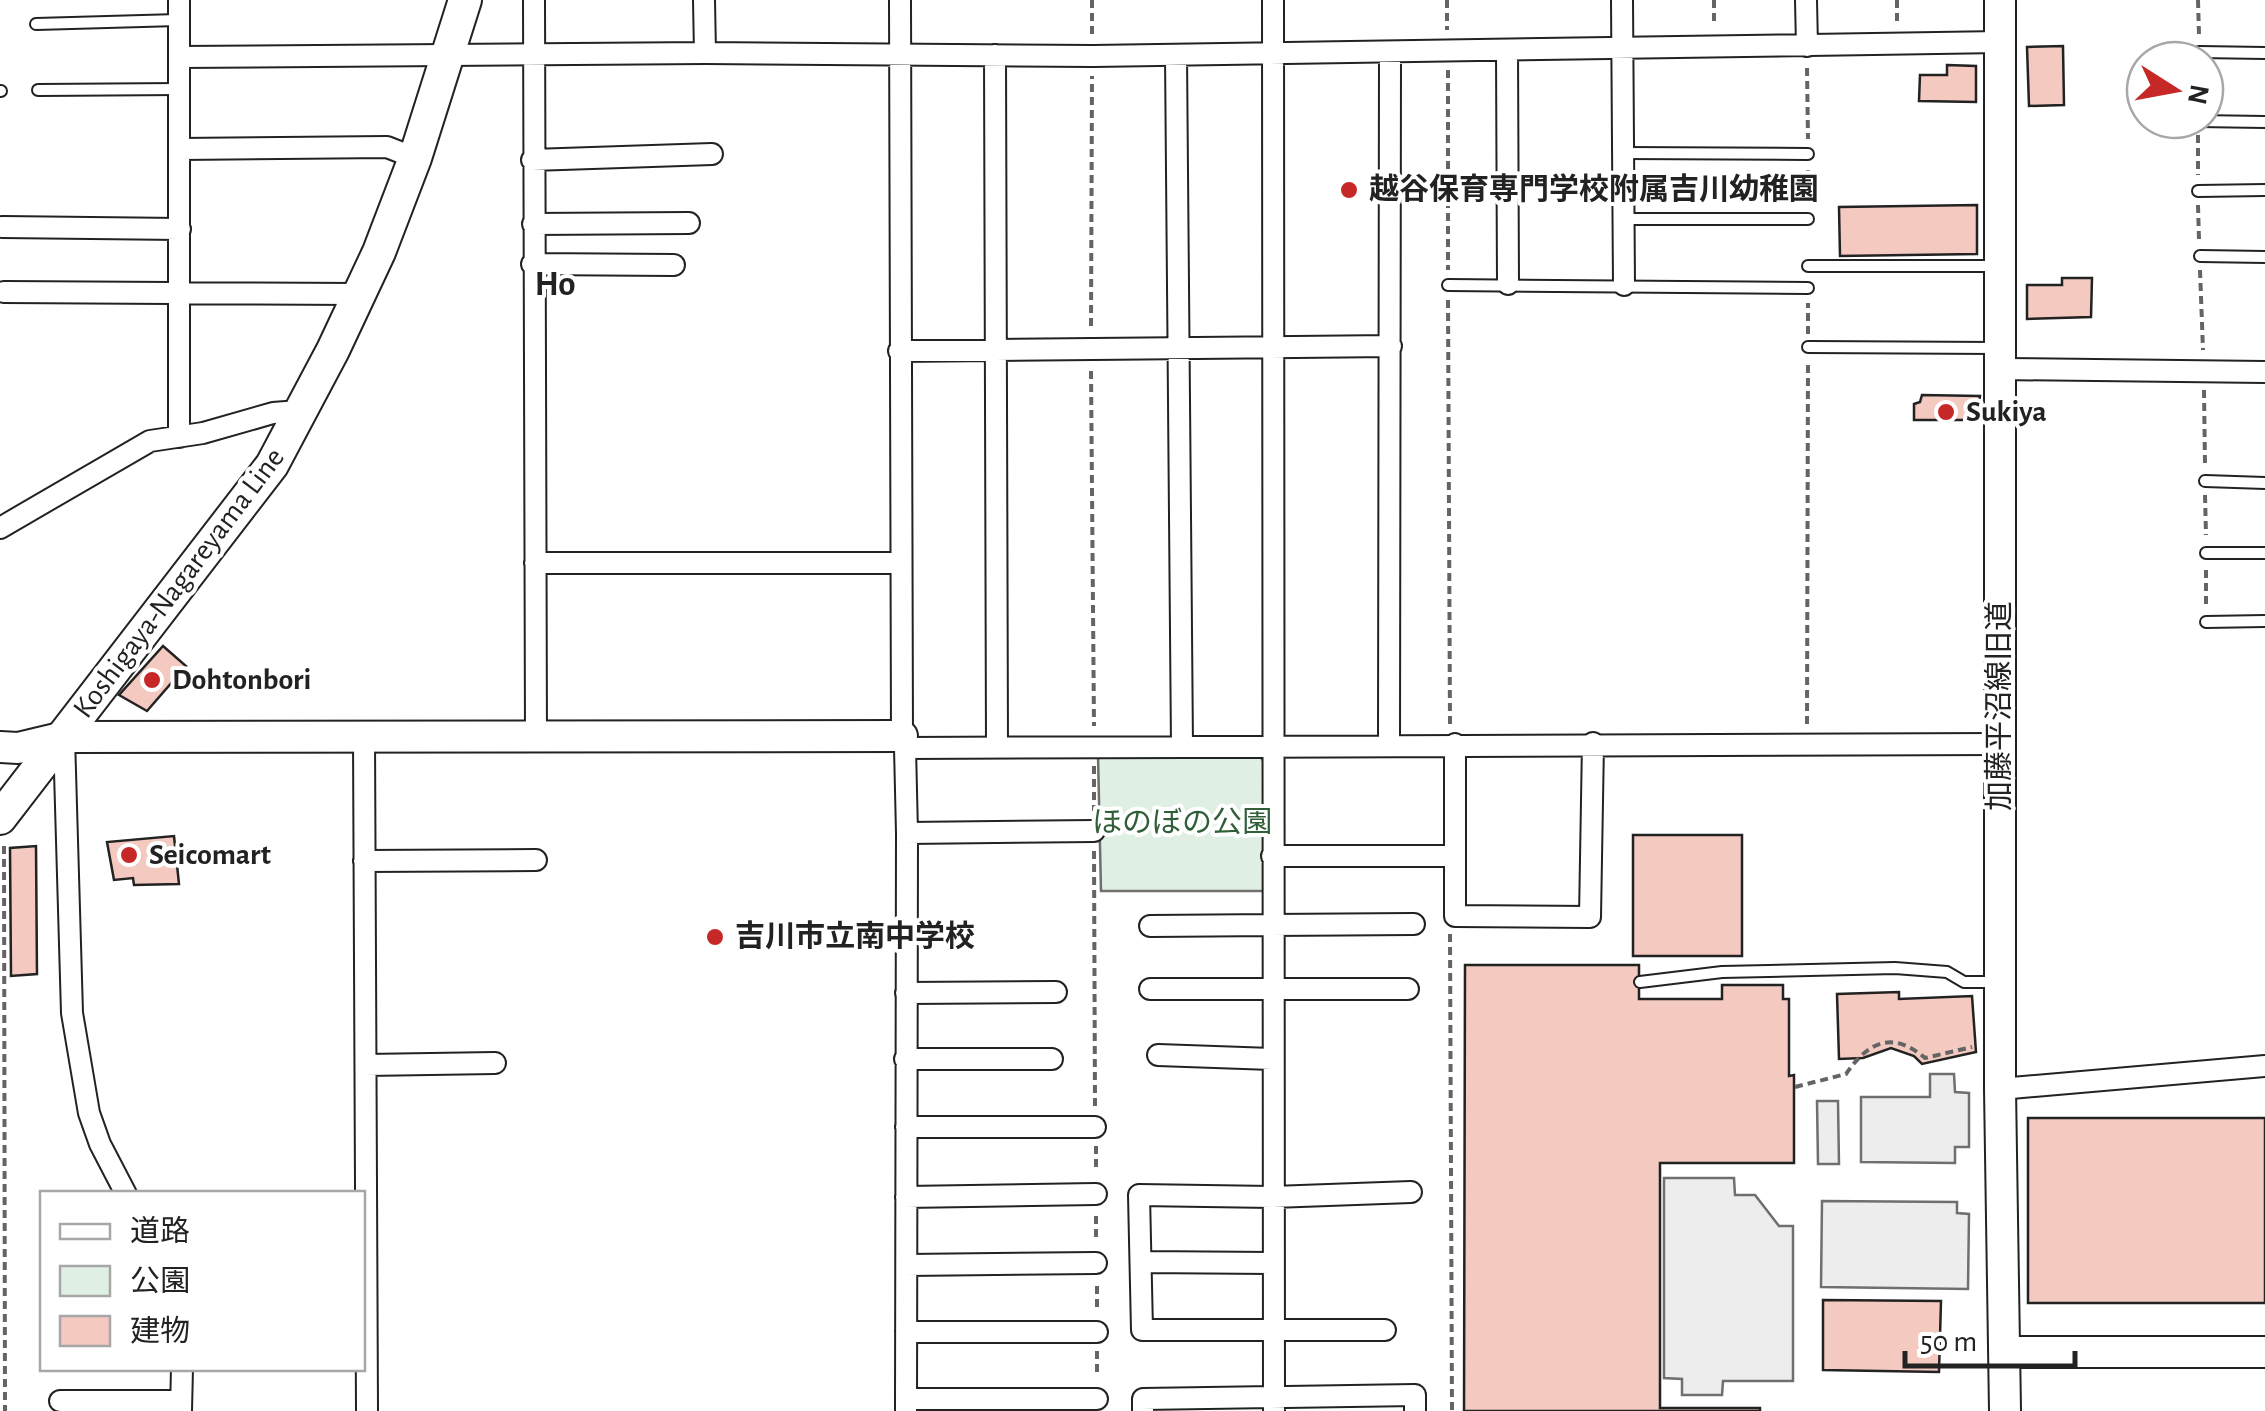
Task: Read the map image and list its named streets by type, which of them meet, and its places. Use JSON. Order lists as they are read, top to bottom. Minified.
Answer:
{"streets":{"main road":["Koshigaya-Nagareyama Line"],"street":["加藤平沼線旧道"]},"districts":["Ho"],"parks":["ほのぼの公園"],"places":["越谷保育専門学校附属吉川幼稚園","Sukiya","Dohtonbori","Seicomart","吉川市立南中学校"],"legend":["道路","公園","建物"],"scale_bar":"50 m","north":"right"}
